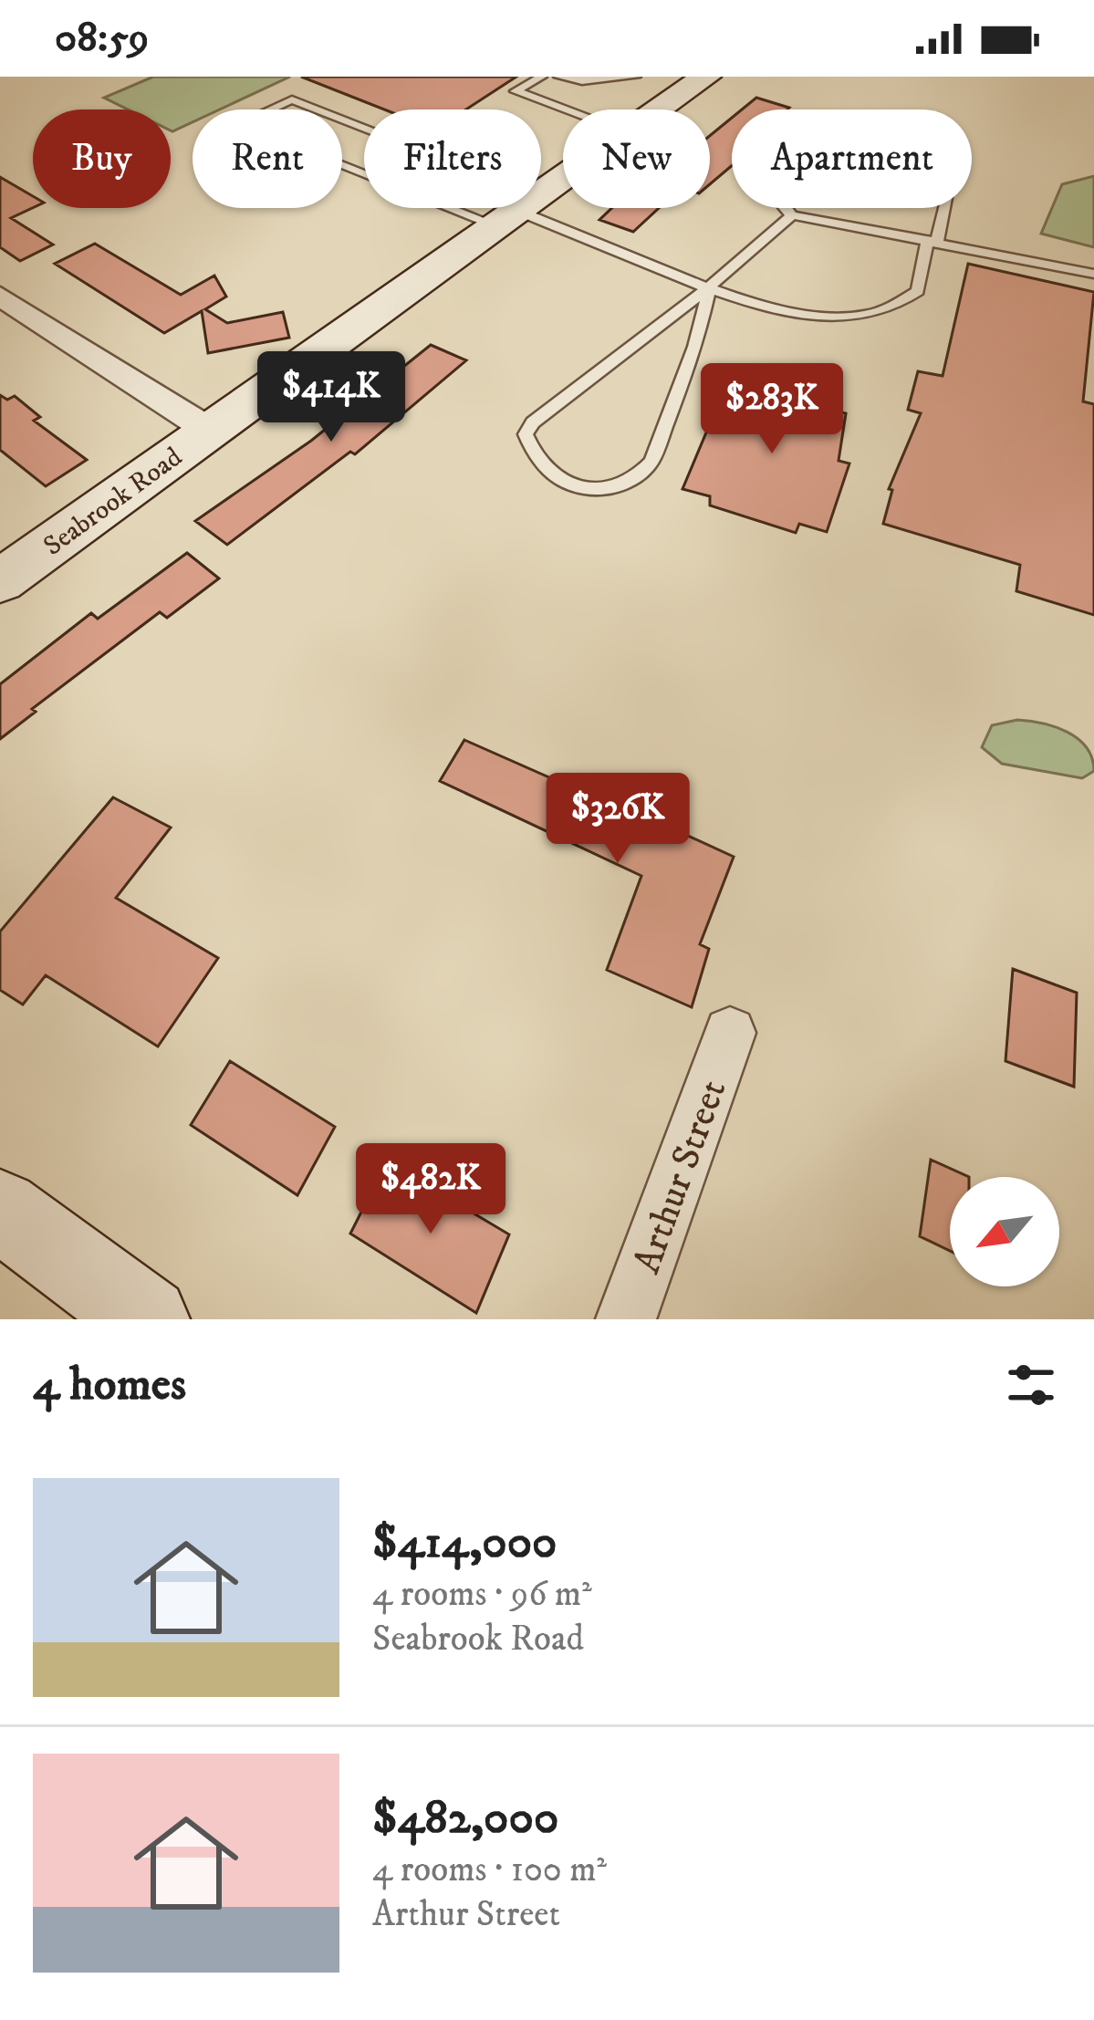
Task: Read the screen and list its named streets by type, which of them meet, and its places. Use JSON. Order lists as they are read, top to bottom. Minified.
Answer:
{"streets":{"street":["Seabrook Road","Arthur Street"]},"north":"bottom left","page":{"status":"08:59","chip":["Buy","Rent","Filters","New","Apartment"],"price":["$414K","$283K","$326K","$482K"],"heading":"4 homes","list":[{"name":"$414,000","note":"4 rooms · 96 m² · Seabrook Road"},{"name":"$482,000","note":"4 rooms · 100 m² · Arthur Street"}]}}
